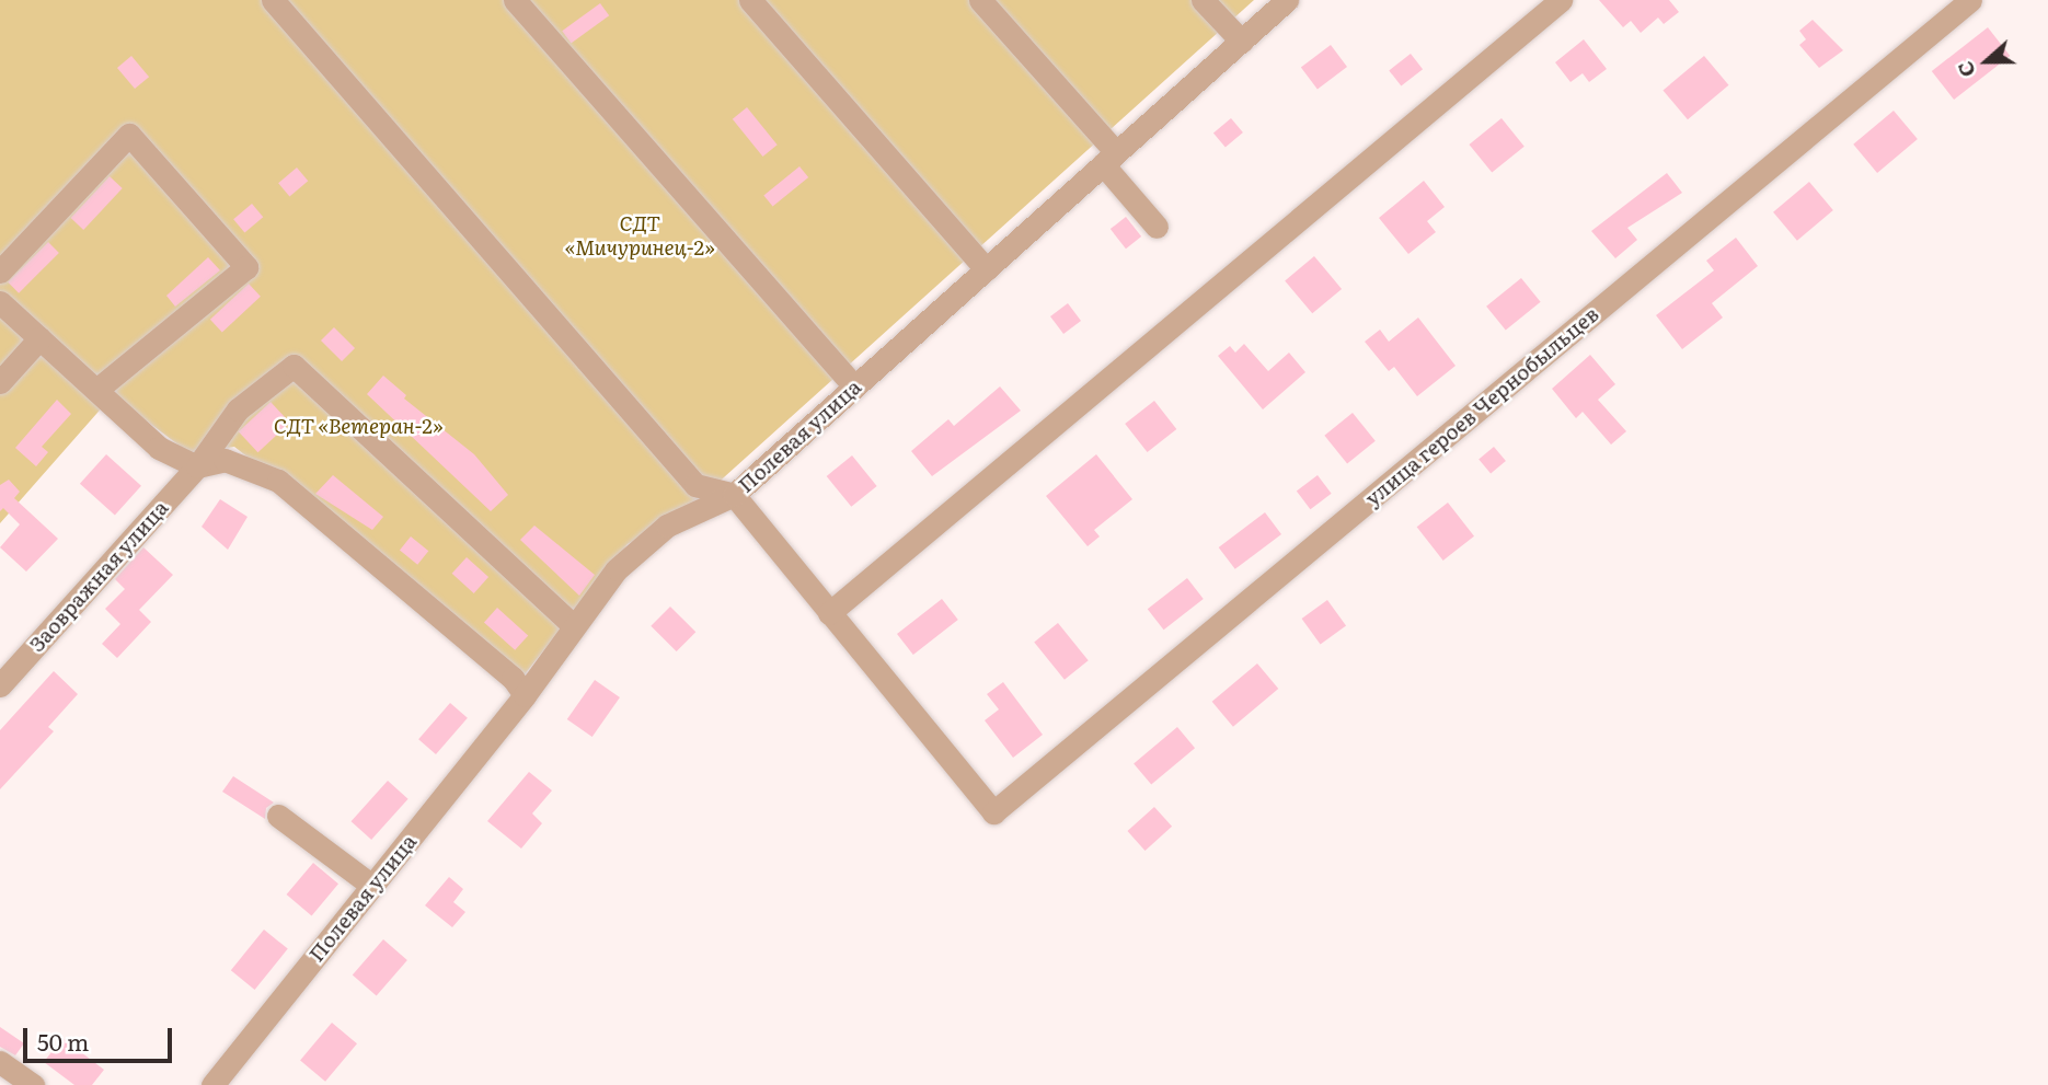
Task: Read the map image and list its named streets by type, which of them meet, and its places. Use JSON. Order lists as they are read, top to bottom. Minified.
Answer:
{"streets":{"street":["улица героев Чернобыльцев","Полевая улица","Заовражная улица"]},"crossings":[["Полевая улица","Заовражная улица"]],"parks":["СДТ «Мичуринец-2»","СДТ «Ветеран-2»"],"scale_bar":"50 m","north":"left"}
